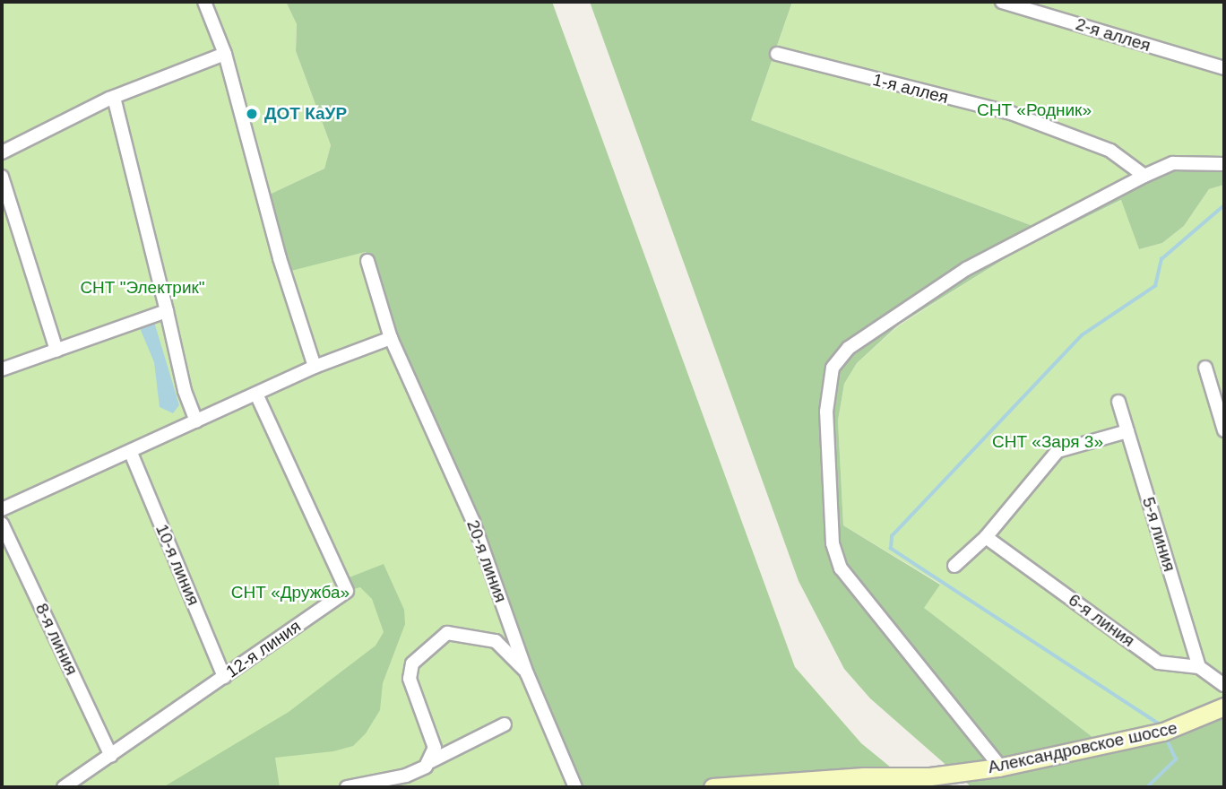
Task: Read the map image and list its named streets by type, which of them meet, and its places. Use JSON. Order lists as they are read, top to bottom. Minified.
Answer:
{"streets":{"street":["2-я аллея","1-я аллея","5-я линия","20-я линия","10-я линия","6-я линия","8-я линия","12-я линия","Александровское шоссе"]},"crossings":[["5-я линия","6-я линия"],["10-я линия","12-я линия"],["8-я линия","12-я линия"]],"parks":["СНТ «Родник»","СНТ \"Электрик\"","СНТ «Заря 3»","СНТ «Дружба»"],"places":["ДОТ КаУР"]}
